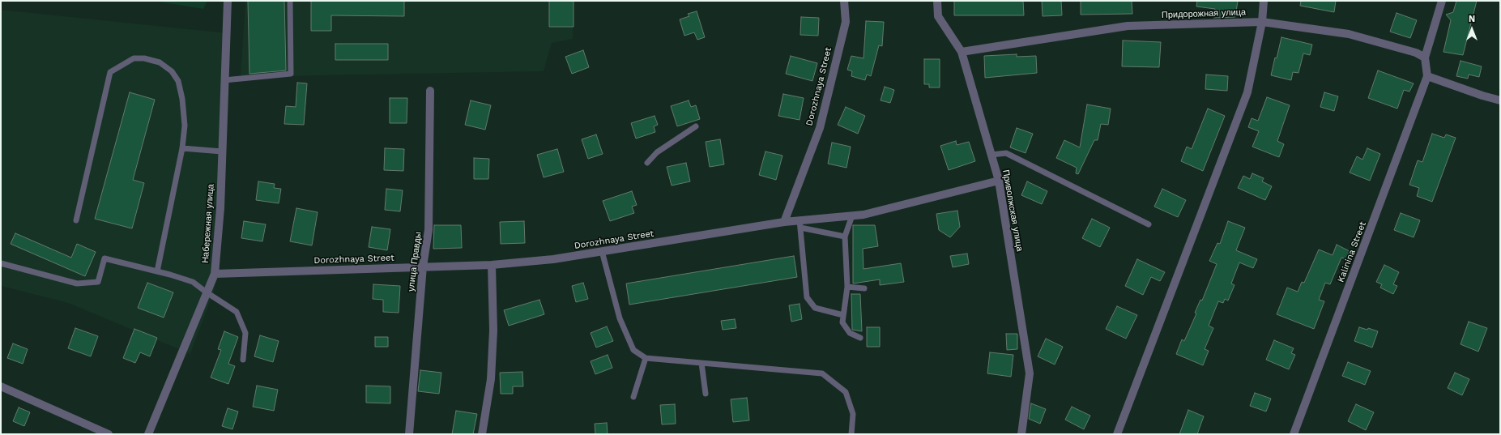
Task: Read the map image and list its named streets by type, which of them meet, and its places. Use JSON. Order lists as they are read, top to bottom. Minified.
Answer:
{"streets":{"street":["Придорожная улица","Dorozhnaya Street","Приволжская улица","Набережная улица","Kalinina Street","улица Правды"]},"crossings":[["Придорожная улица","Приволжская улица"],["Dorozhnaya Street","Набережная улица"],["Dorozhnaya Street","улица Правды"]],"north":"top"}
